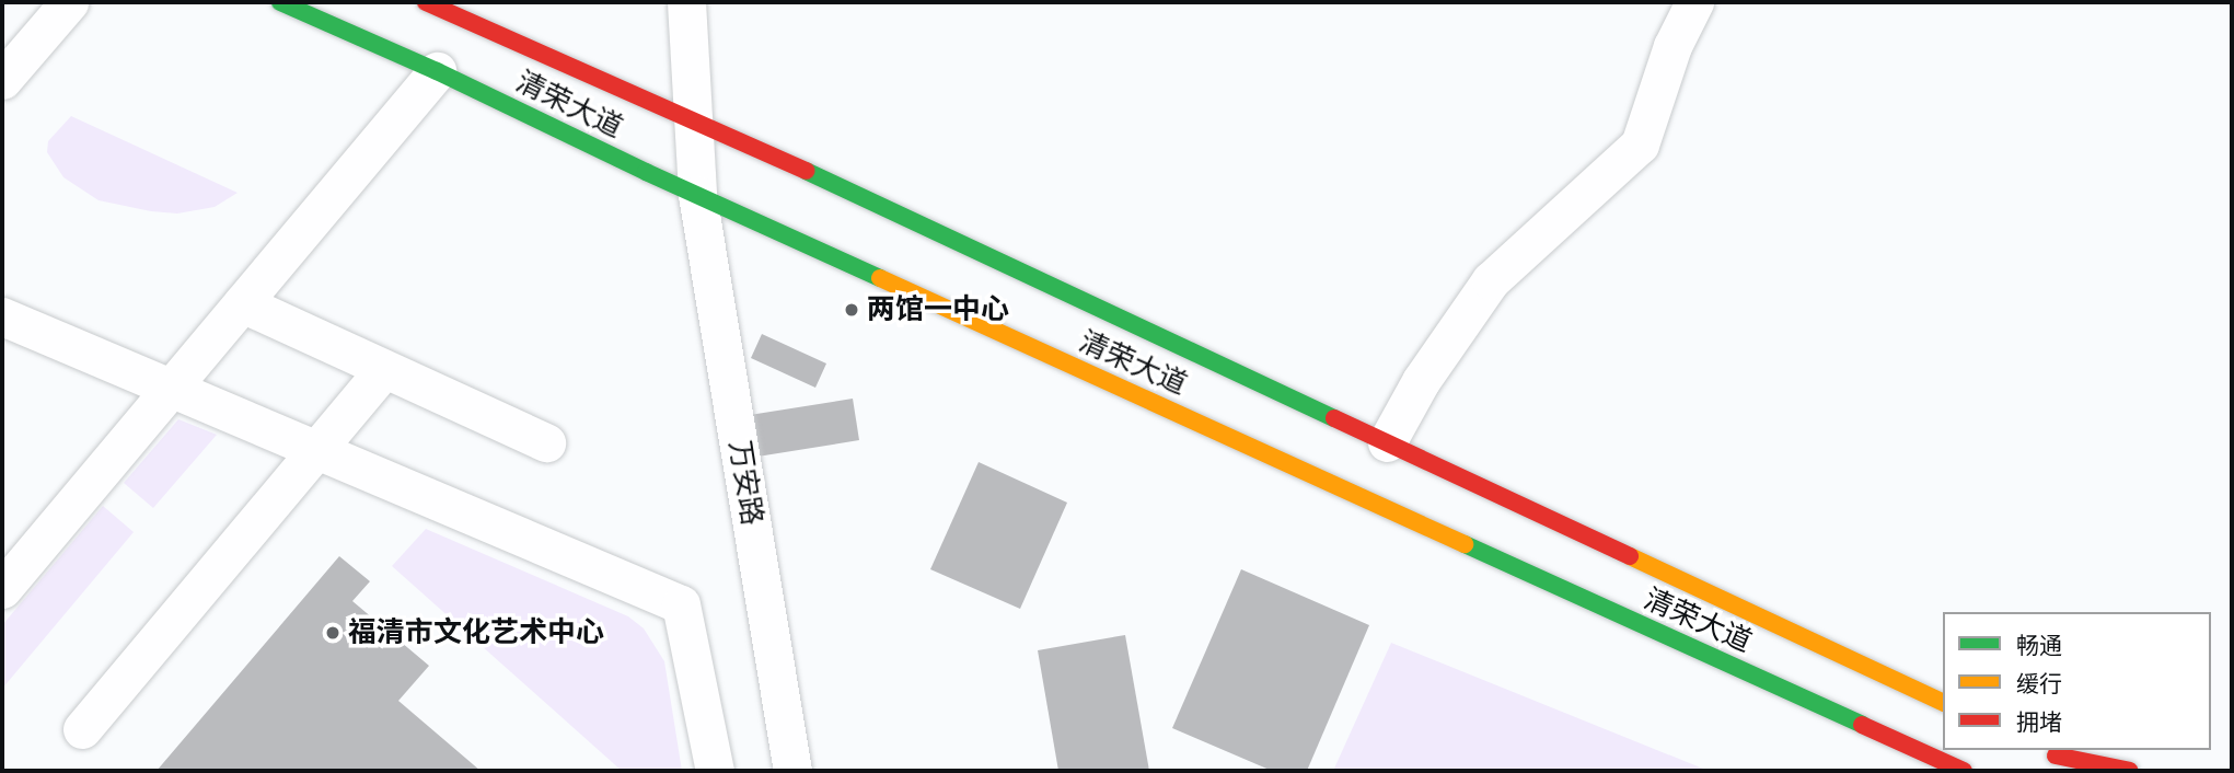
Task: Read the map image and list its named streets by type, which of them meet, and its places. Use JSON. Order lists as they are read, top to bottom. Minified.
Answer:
{"streets":{"main road":["清荣大道"],"street":["万安路"]},"crossings":[["清荣大道","万安路"]],"places":["两馆一中心","福清市文化艺术中心"],"legend":["畅通","缓行","拥堵"]}
